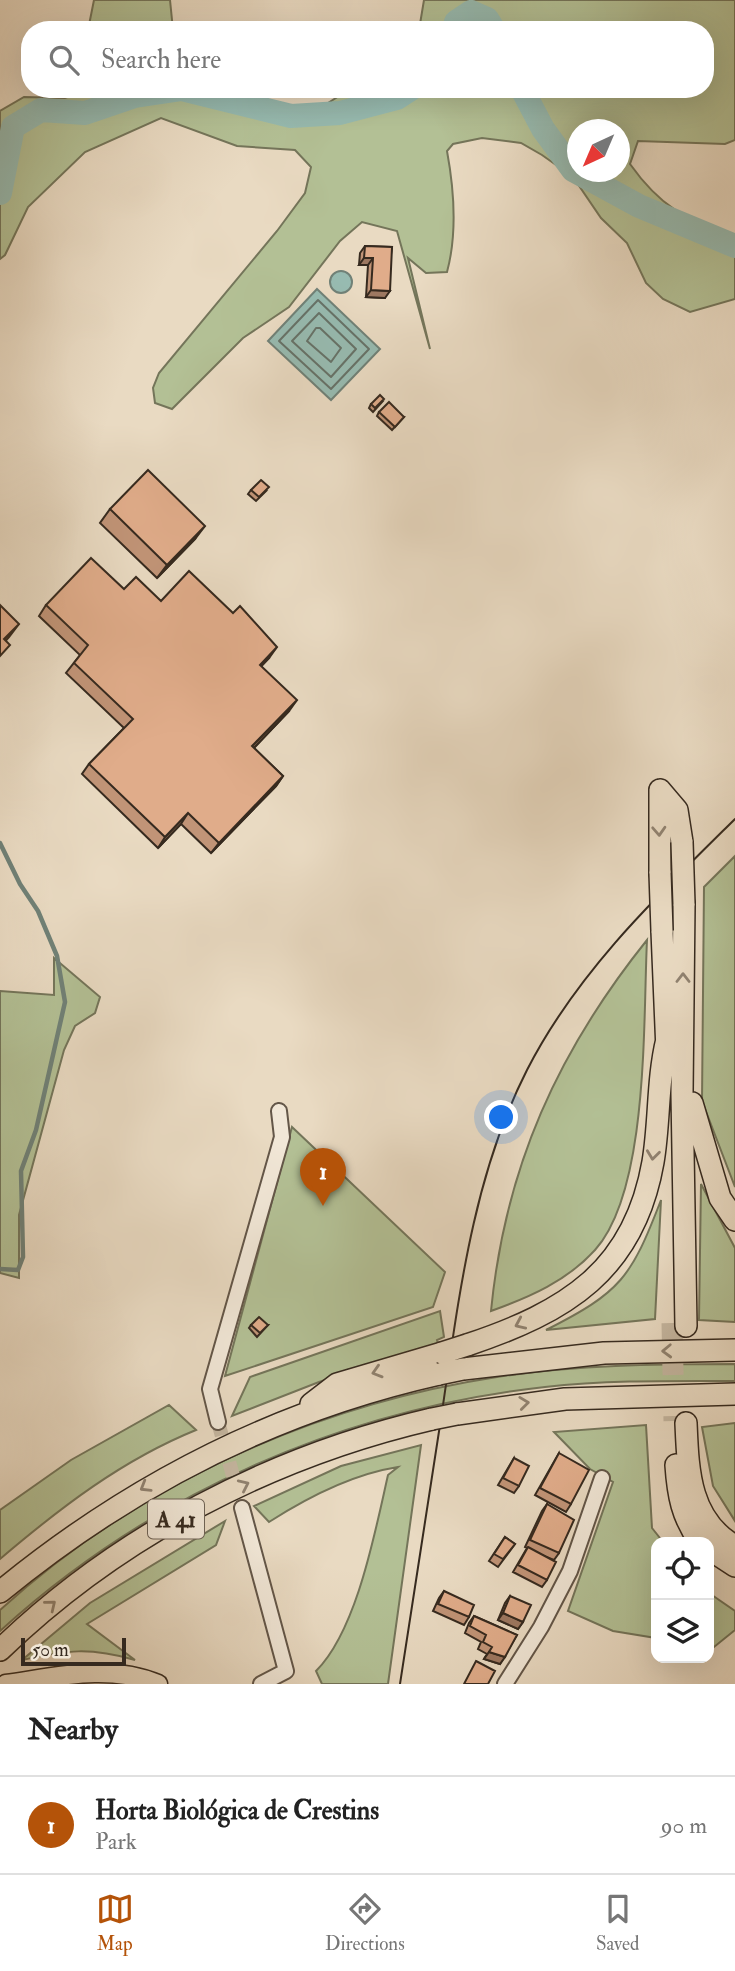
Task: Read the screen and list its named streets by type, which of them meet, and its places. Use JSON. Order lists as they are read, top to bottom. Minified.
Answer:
{"streets":{"highway":["A 41"]},"scale_bar":"50 m","north":"bottom left","page":{"search":"Search here","pins":"1","scale":"50 m","heading":"Nearby","list":[{"mark":"1","name":"Horta Biológica de Crestins","note":"Park","value":"90 m"}],"nav":["Map","Directions","Saved"]}}
